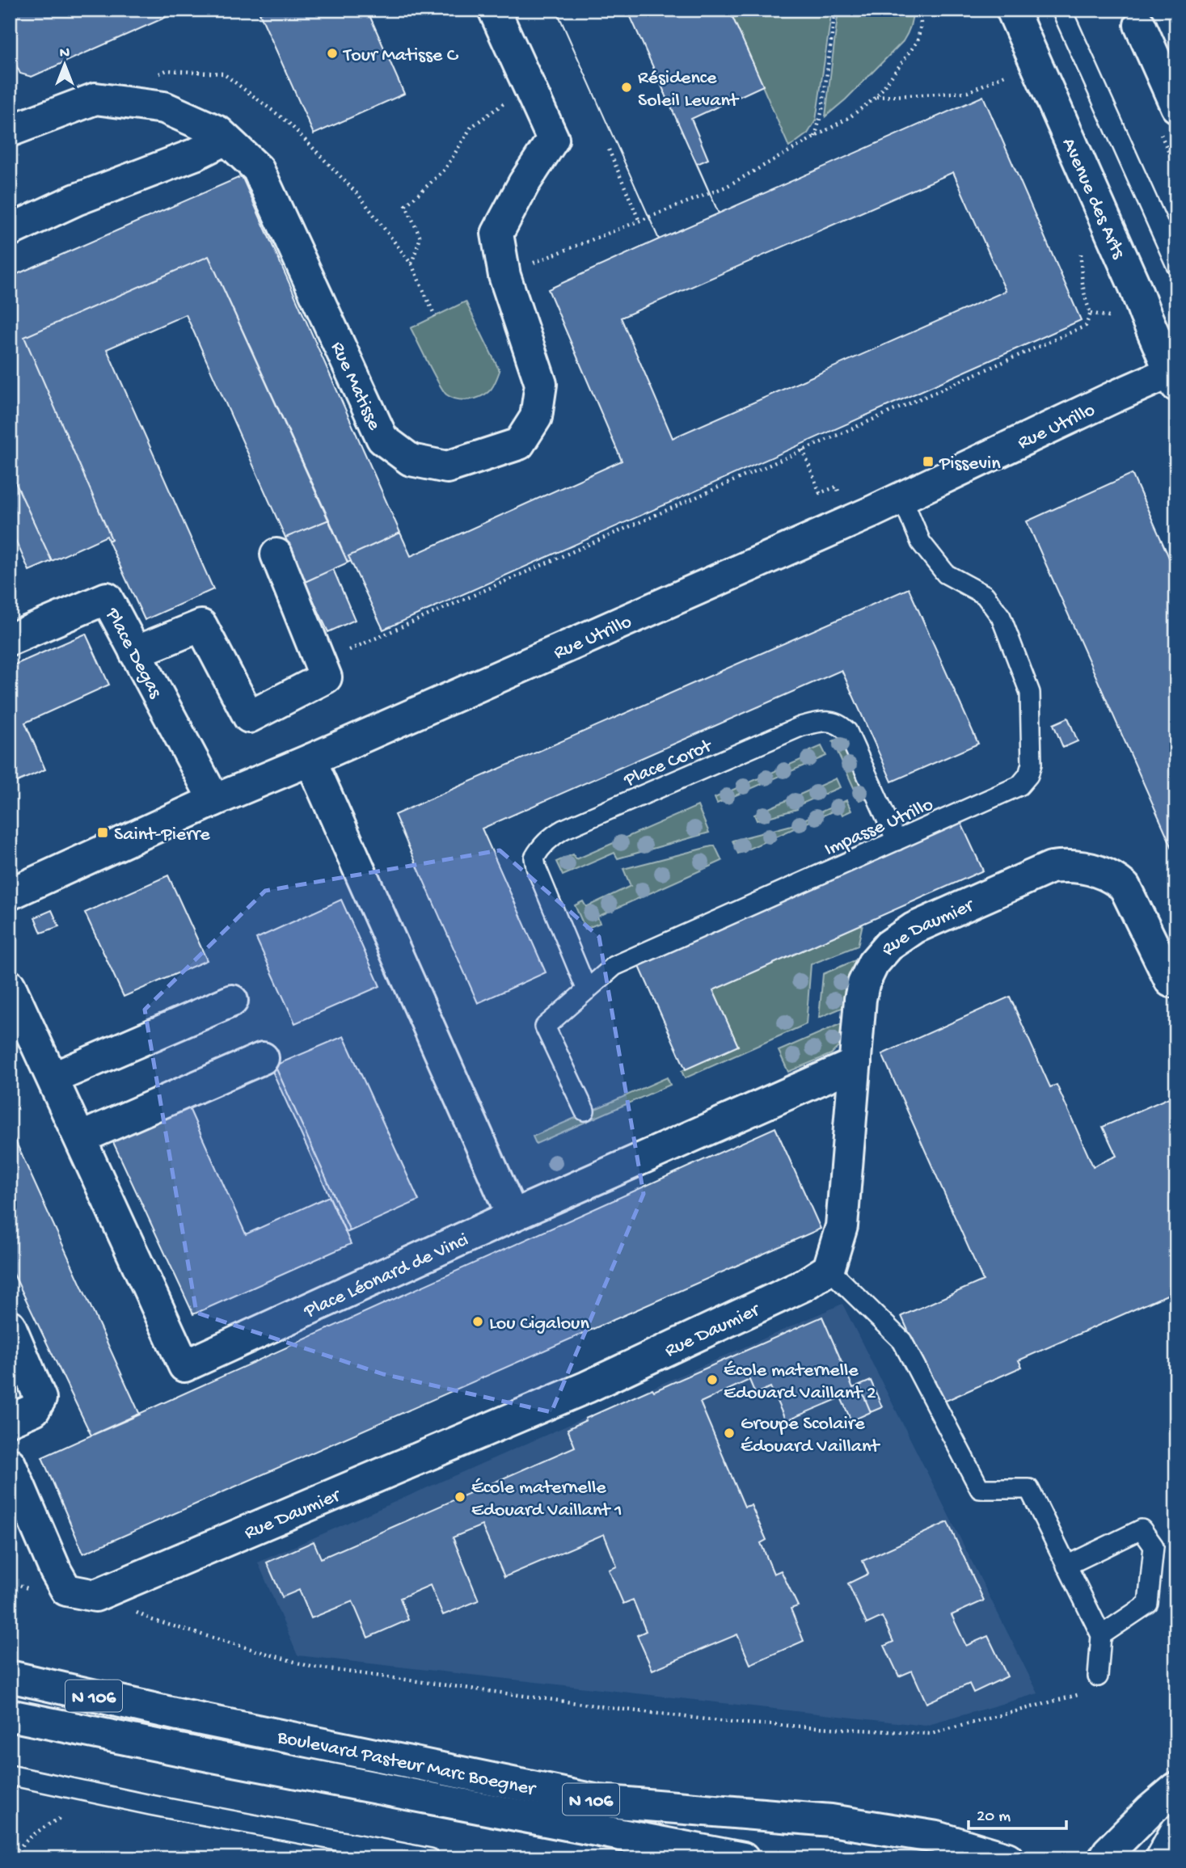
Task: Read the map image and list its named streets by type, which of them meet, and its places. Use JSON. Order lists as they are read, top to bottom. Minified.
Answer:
{"streets":{"street":["Avenue des Arts","Rue Matisse","Rue Utrillo","Place Degas","Rue Daumier","Place Léonard de Vinci","N 106","Boulevard Pasteur Marc Boegner"],"lane":["Place Corot","Impasse Utrillo"]},"crossings":[["Avenue des Arts","Rue Utrillo"],["Rue Utrillo","Place Degas"],["Rue Utrillo","Impasse Utrillo"],["Place Corot","Impasse Utrillo"]],"places":{"other":["Tour Matisse C","Résidence Soleil Levant","Lou Cigaloun","École maternelle Edouard Vaillant 2","Groupe Scolaire Édouard Vaillant","École maternelle Edouard Vaillant 1"],"transit":["Pissevin","Saint-Pierre"]},"scale_bar":"20 m","north":"top"}
